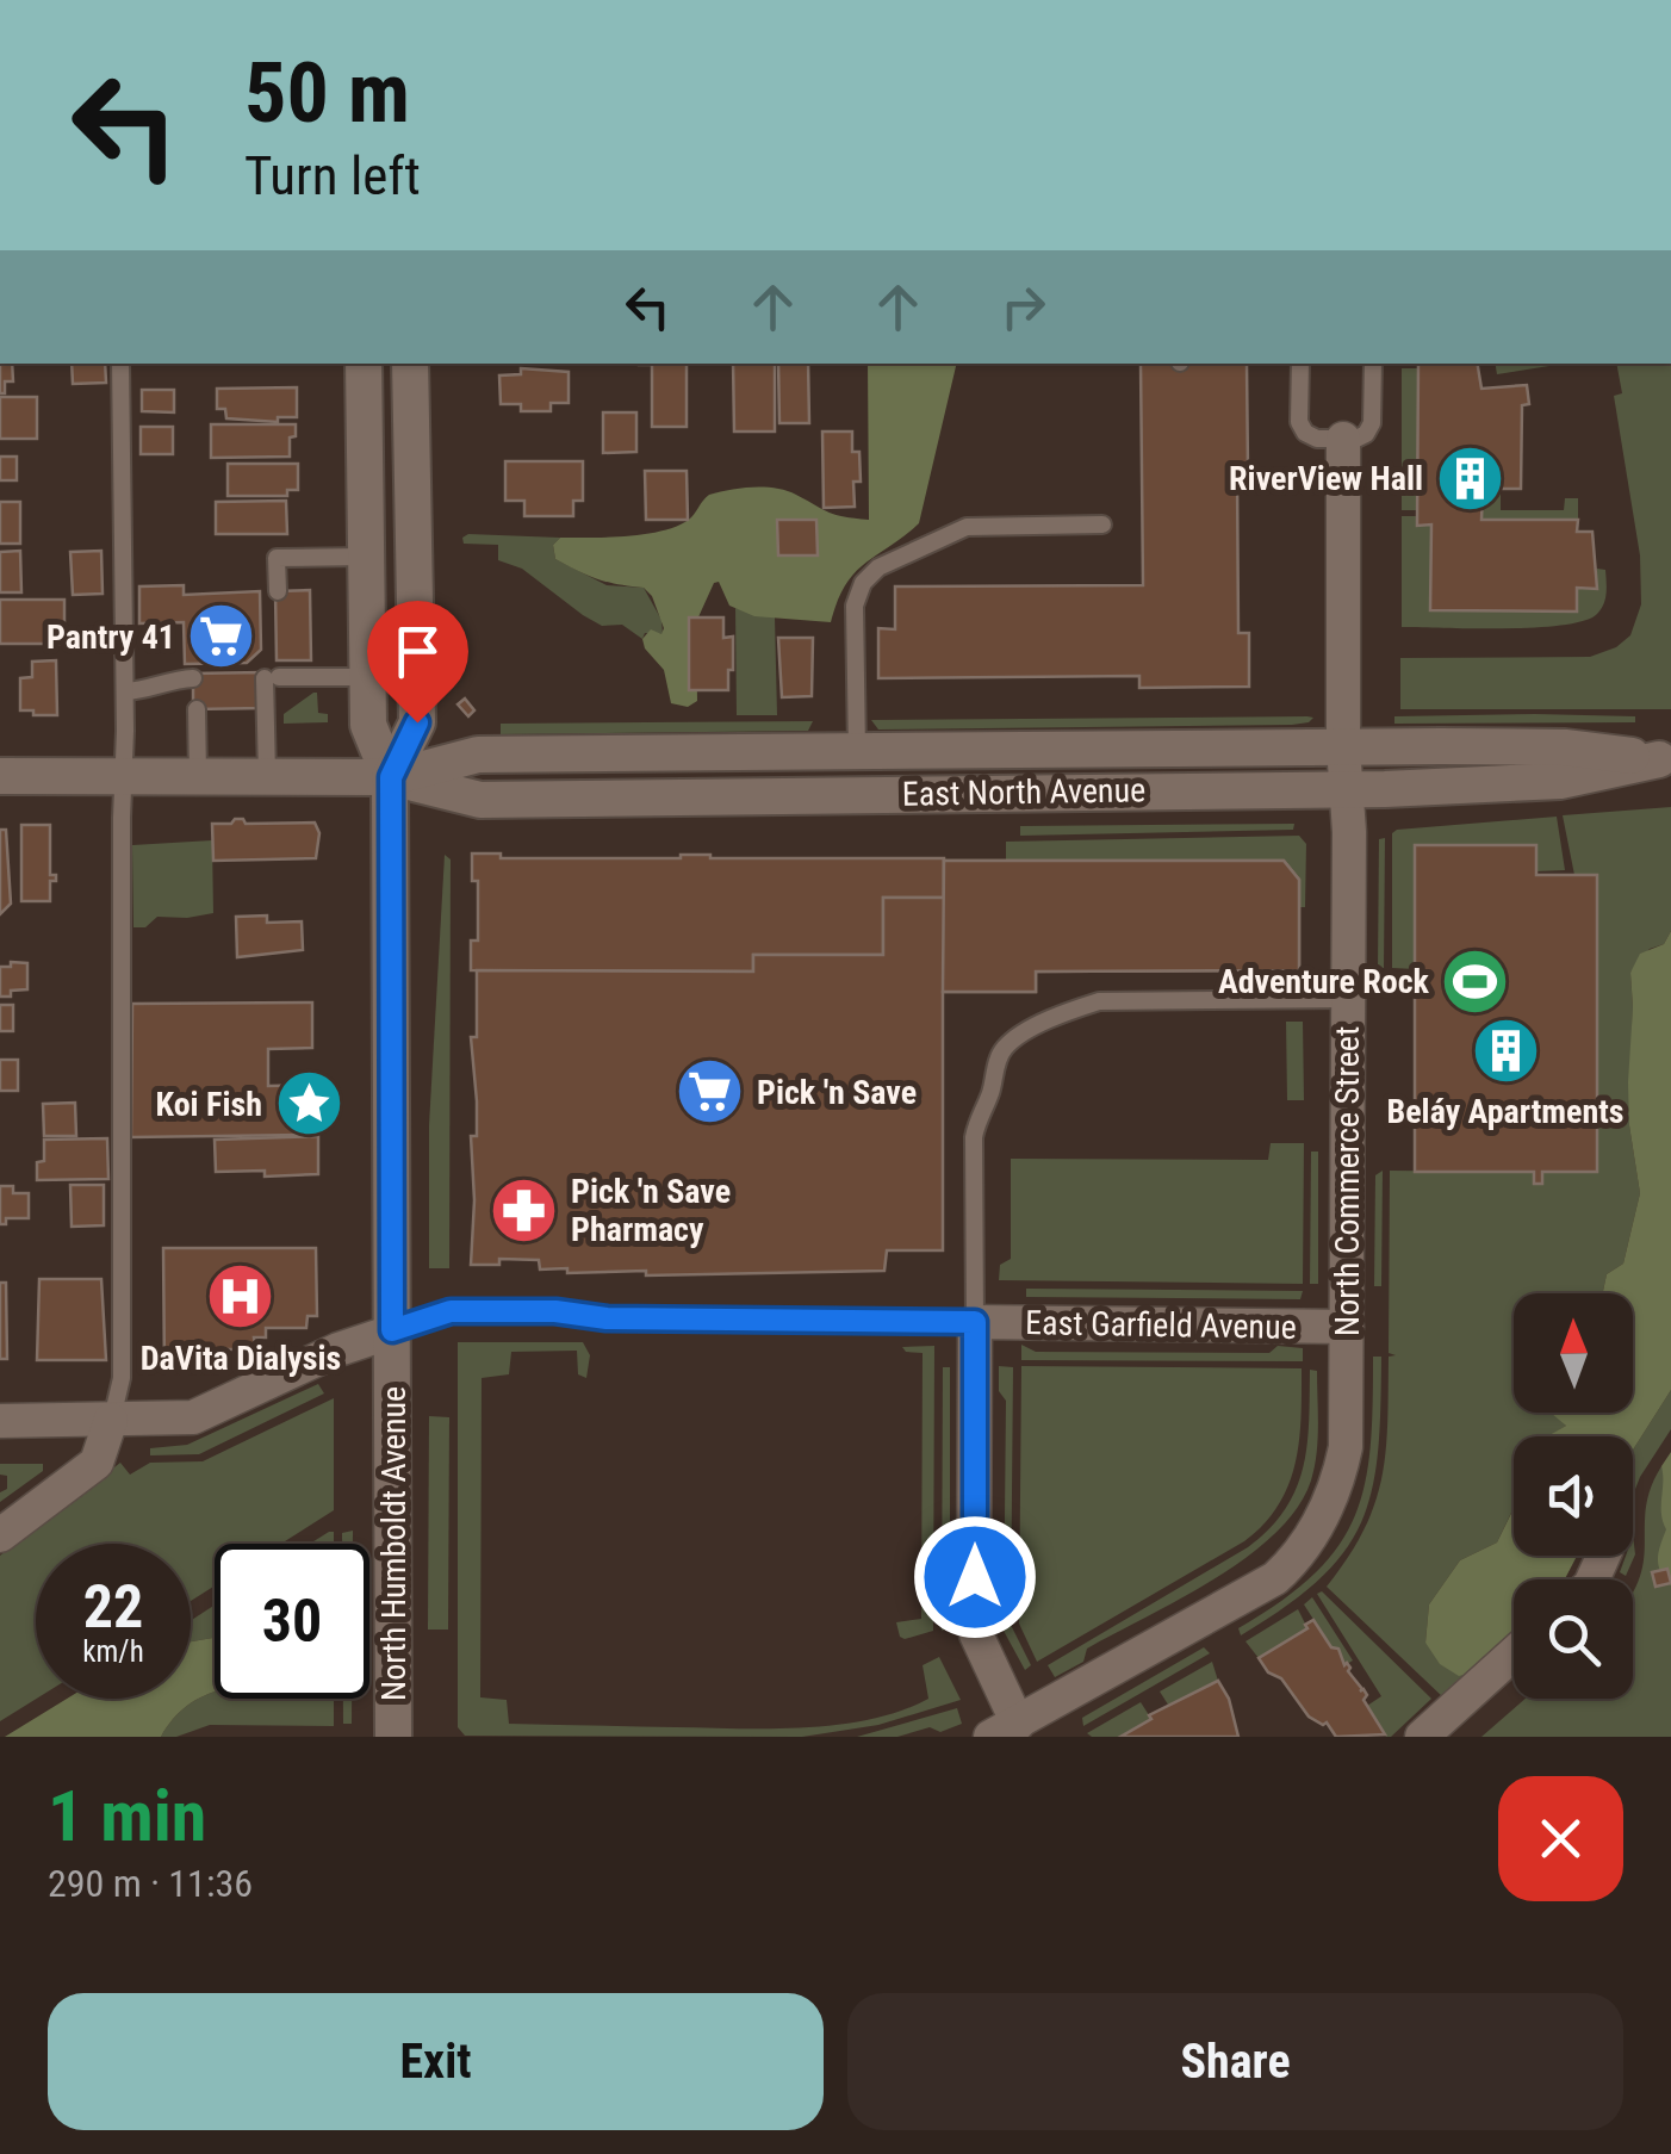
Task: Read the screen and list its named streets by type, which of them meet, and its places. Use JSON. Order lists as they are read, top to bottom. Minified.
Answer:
{"streets":{"main road":["East North Avenue","North Humboldt Avenue"],"street":["North Commerce Street","East Garfield Avenue"]},"crossings":[["East North Avenue","North Commerce Street"],["East North Avenue","North Humboldt Avenue"],["North Commerce Street","East Garfield Avenue"]],"places":{"building":["RiverView Hall","Beláy Apartments"],"supermarket":["Pantry 41","Pick 'n Save"],"sports":["Adventure Rock"],"place":["Koi Fish"],"pharmacy":["Pick 'n Save Pharmacy"],"hospital":["DaVita Dialysis"]},"north":"top","page":{"turn":["50 m","Turn left"],"speed":"22 km/h","limit":"30","heading":["1 min","290 m · 11:36"],"buttons":["Exit","Share"]}}
